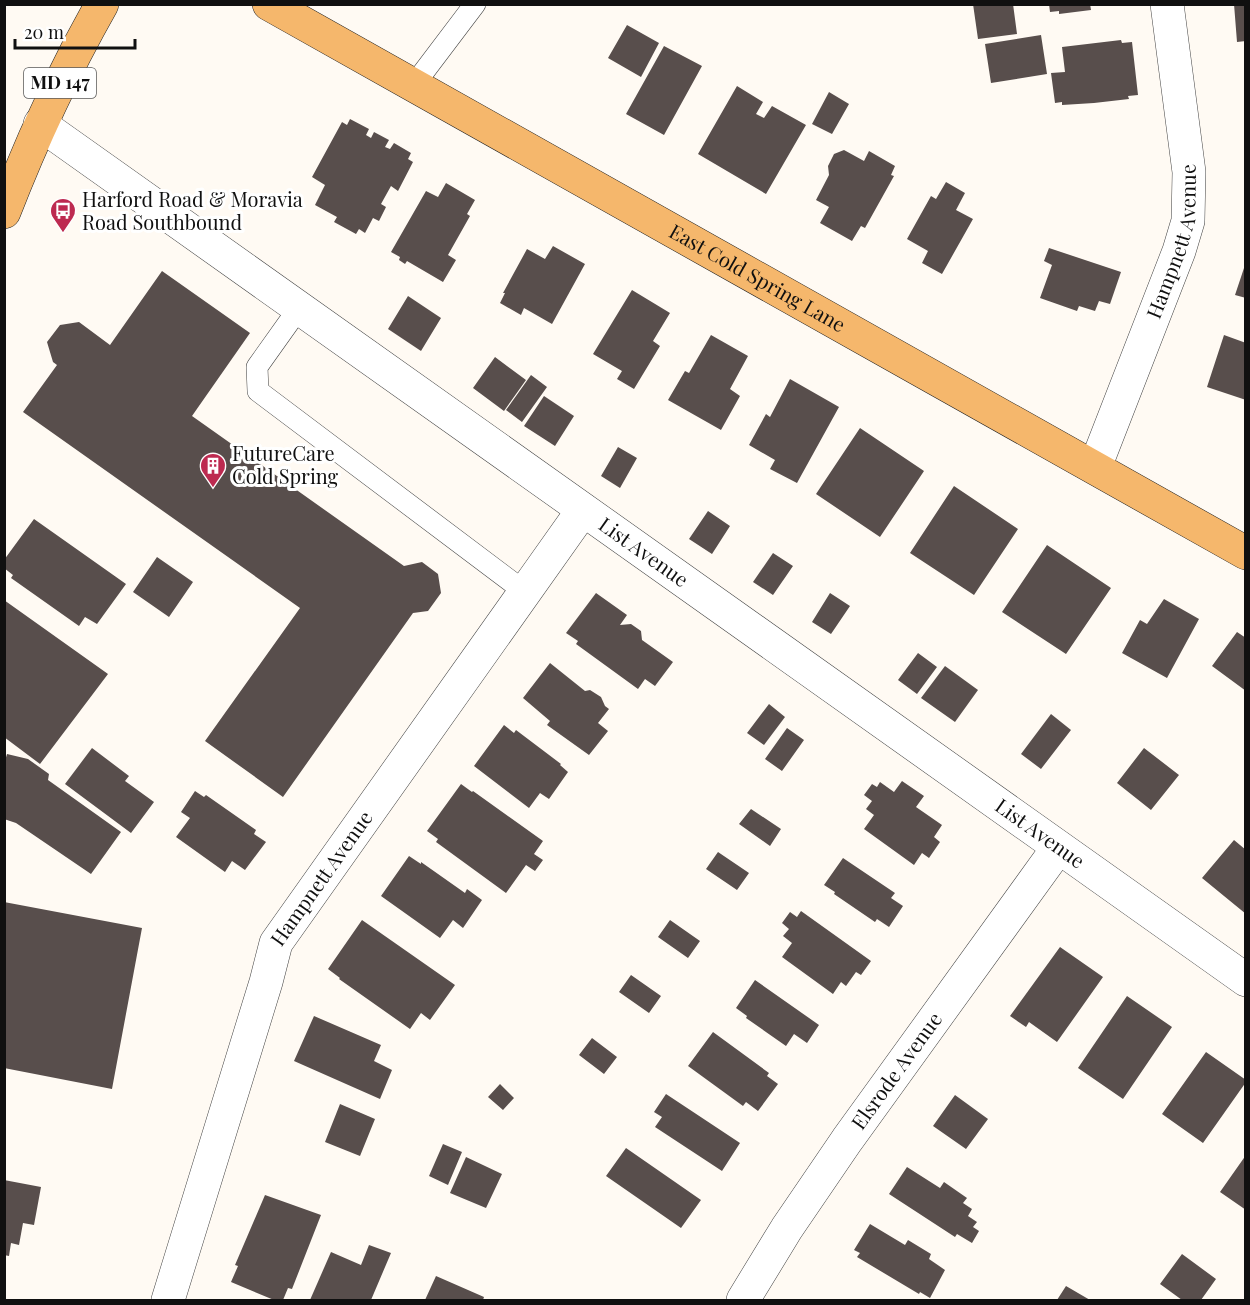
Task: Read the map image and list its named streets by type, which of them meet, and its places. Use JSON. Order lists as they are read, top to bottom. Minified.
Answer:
{"streets":{"main road":["MD 147","East Cold Spring Lane"],"street":["Hampnett Avenue","List Avenue","Elsrode Avenue"]},"crossings":[["MD 147","List Avenue"],["Hampnett Avenue","East Cold Spring Lane"],["Hampnett Avenue","List Avenue"],["List Avenue","Elsrode Avenue"]],"places":{"bus stop":["Harford Road & Moravia Road Southbound"],"building":["FutureCare Cold Spring"]},"scale_bar":"20 m"}
